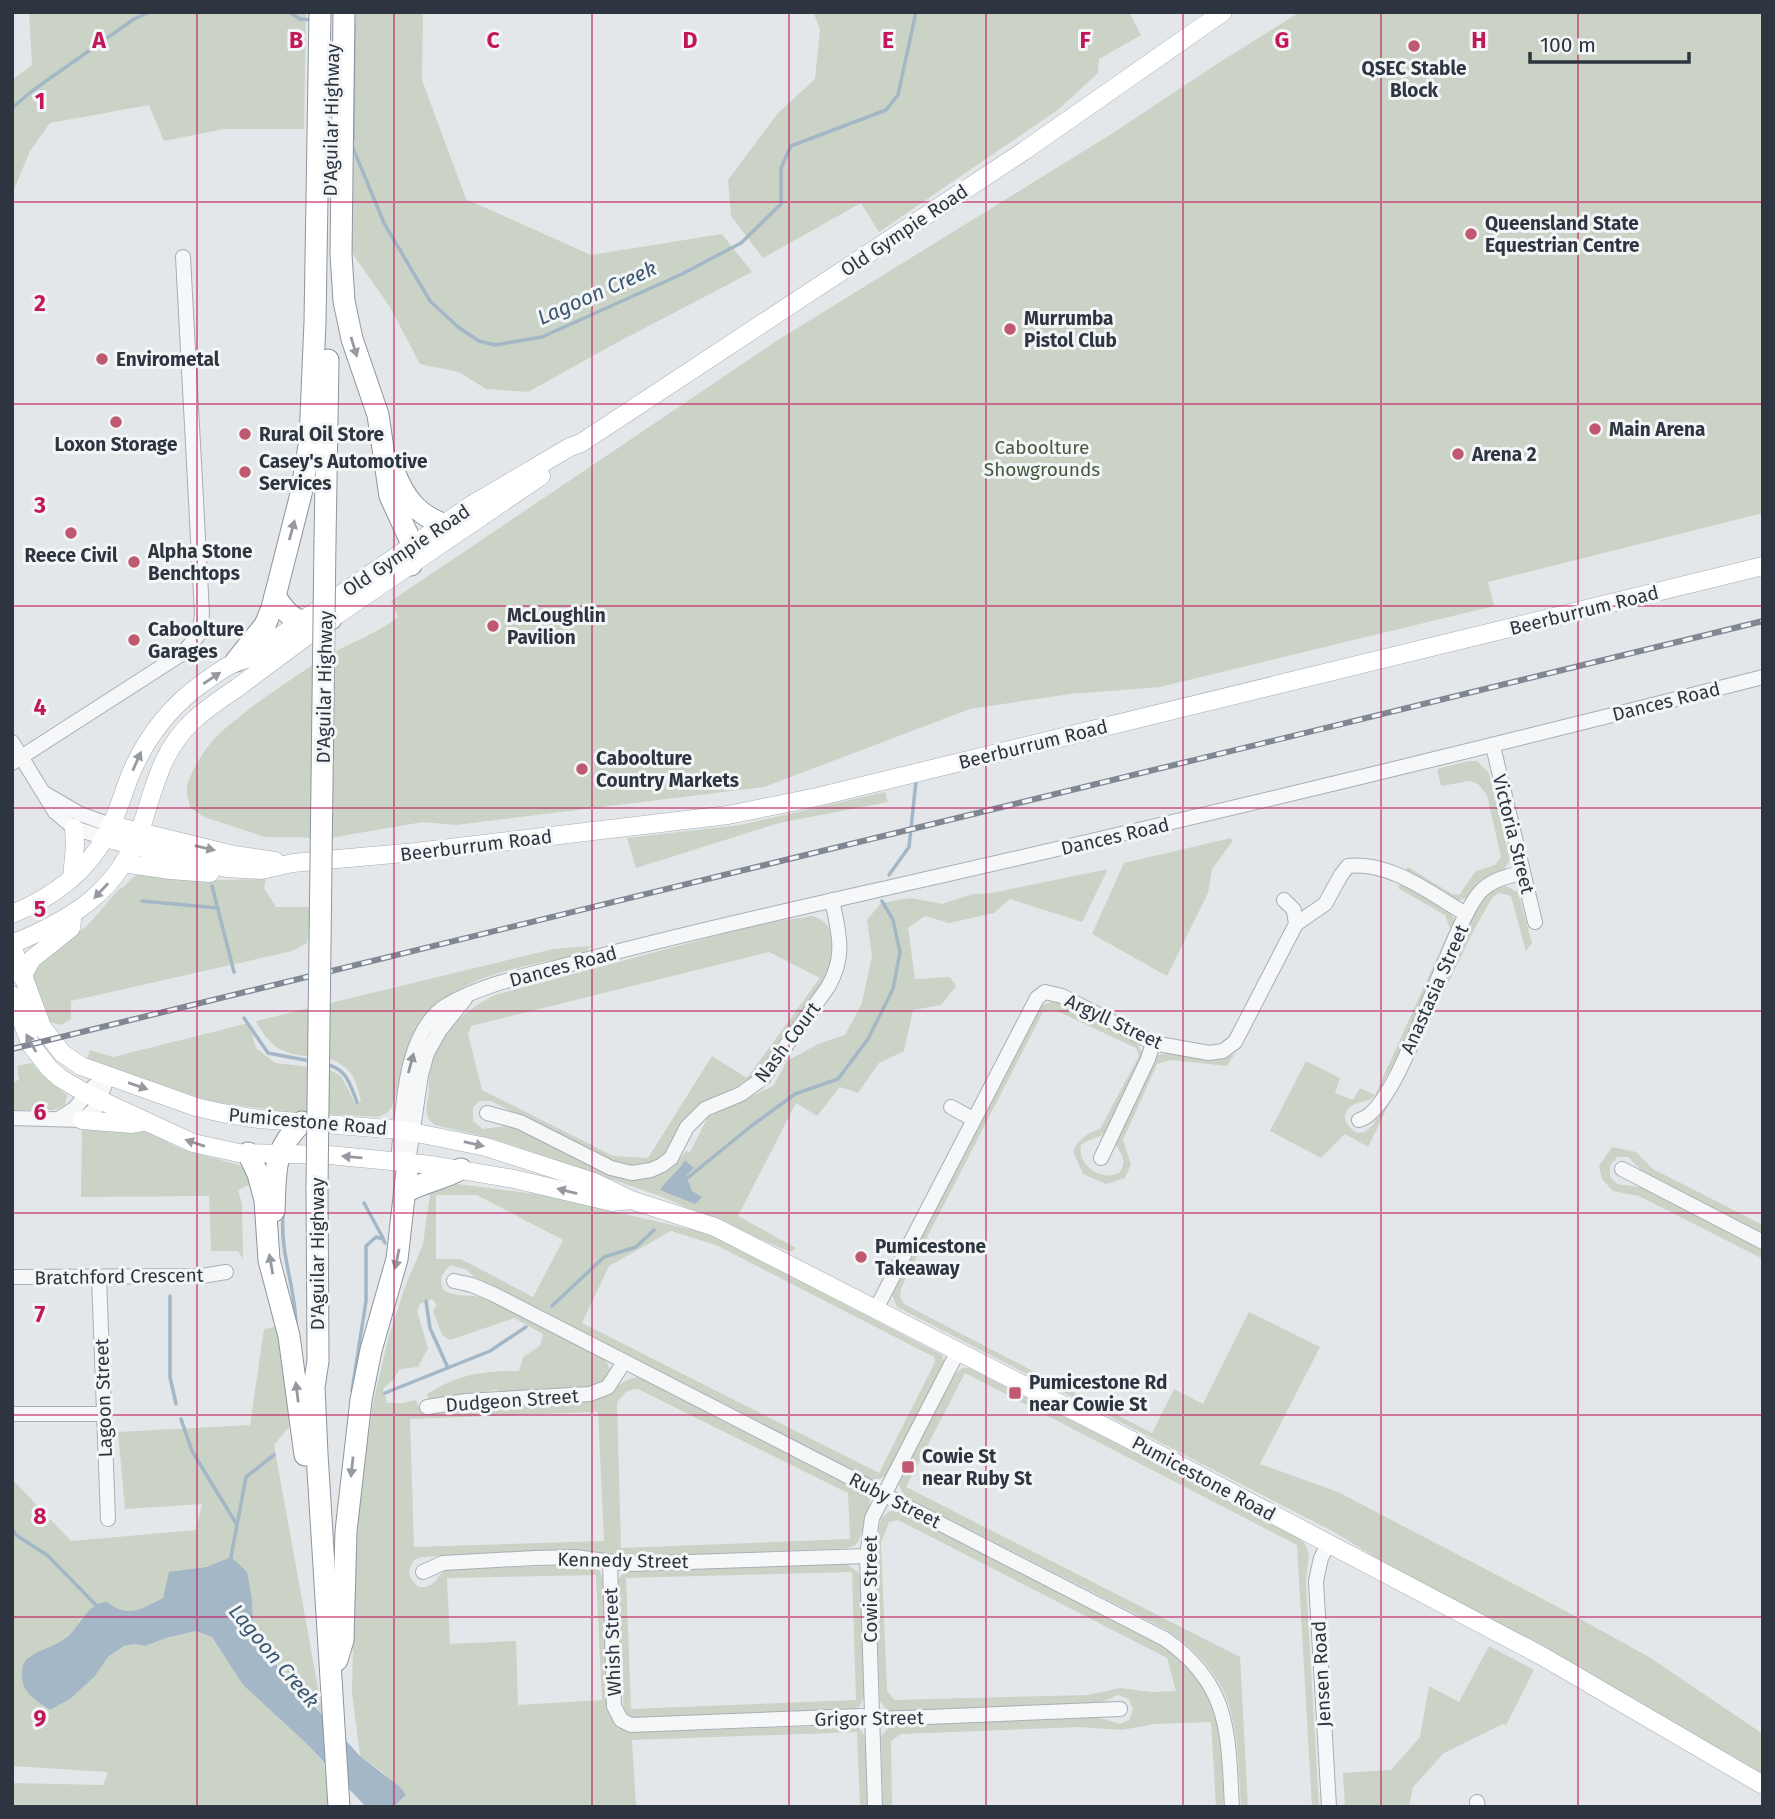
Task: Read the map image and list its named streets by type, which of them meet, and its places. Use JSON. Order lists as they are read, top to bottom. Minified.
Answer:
{"streets":{"highway":["D'Aguilar Highway"],"main road":["Old Gympie Road","Beerburrum Road","Pumicestone Road"],"street":["Dances Road","Victoria Street","Anastasia Street","Argyll Street","Nash Court","Bratchford Crescent","Lagoon Street","Dudgeon Street","Ruby Street","Kennedy Street","Cowie Street","Whish Street","Jensen Road","Grigor Street"]},"crossings":[["Old Gympie Road","Beerburrum Road"],["Dances Road","Victoria Street"],["Dances Road","Nash Court"],["Dances Road","Pumicestone Road"],["Victoria Street","Anastasia Street"],["Anastasia Street","Argyll Street"],["Argyll Street","Pumicestone Road"],["Pumicestone Road","Cowie Street"],["Pumicestone Road","Jensen Road"],["Bratchford Crescent","Lagoon Street"],["Dudgeon Street","Ruby Street"],["Ruby Street","Cowie Street"],["Kennedy Street","Cowie Street"],["Kennedy Street","Whish Street"],["Cowie Street","Grigor Street"],["Whish Street","Grigor Street"]],"water":["Lagoon Creek"],"parks":["Caboolture Showgrounds"],"places":{"other":["QSEC Stable Block","Queensland State Equestrian Centre","Murrumba Pistol Club","Envirometal","Loxon Storage","Main Arena","Rural Oil Store","Arena 2","Casey's Automotive Services","Reece Civil","Alpha Stone Benchtops","McLoughlin Pavilion","Caboolture Garages","Caboolture Country Markets","Pumicestone Takeaway"],"transit":["Pumicestone Rd near Cowie St","Cowie St near Ruby St"]},"scale_bar":"100 m","grid":{"columns":["A","B","C","D","E","F","G","H"],"rows":["1","2","3","4","5","6","7","8","9"]}}
